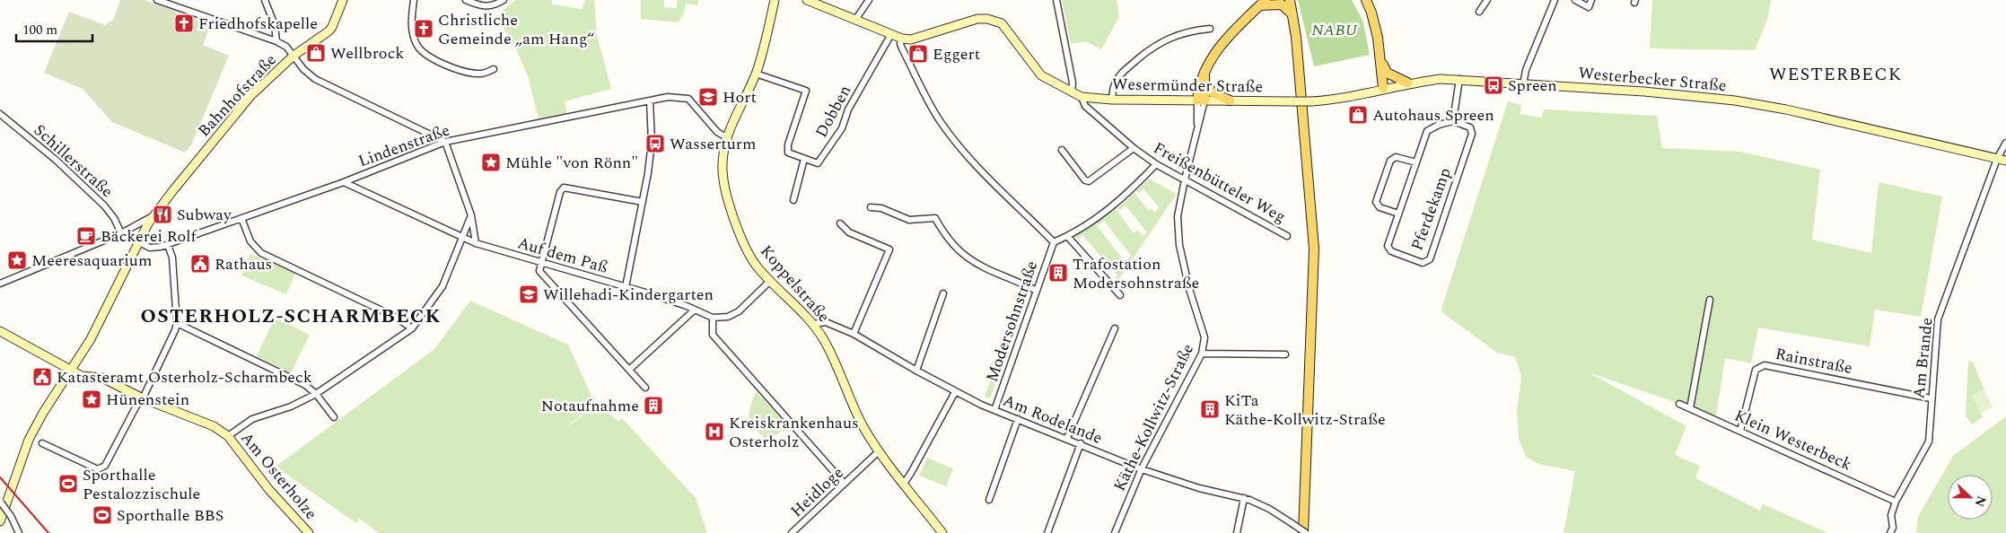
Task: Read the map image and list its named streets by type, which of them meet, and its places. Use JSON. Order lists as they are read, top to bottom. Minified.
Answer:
{"streets":{"street":["Westerbecker Straße","Wesermünder Straße","Bahnhofstraße","Dobben","Lindenstraße","Schillerstraße","Freißenbütteler Weg","Pferdekamp","Auf dem Paß","Koppelstraße","Modersohnstraße","Am Brande","Rainstraße","Käthe-Kollwitz-Straße","Am Rodelande","Klein Westerbeck","Am Osterholze","Heidloge"]},"crossings":[["Westerbecker Straße","Wesermünder Straße"],["Westerbecker Straße","Am Brande"],["Wesermünder Straße","Freißenbütteler Weg"],["Wesermünder Straße","Käthe-Kollwitz-Straße"],["Bahnhofstraße","Lindenstraße"],["Bahnhofstraße","Schillerstraße"],["Dobben","Koppelstraße"],["Lindenstraße","Auf dem Paß"],["Lindenstraße","Koppelstraße"],["Freißenbütteler Weg","Käthe-Kollwitz-Straße"],["Koppelstraße","Am Rodelande"],["Koppelstraße","Heidloge"],["Modersohnstraße","Am Rodelande"],["Am Brande","Rainstraße"],["Am Brande","Klein Westerbeck"],["Rainstraße","Klein Westerbeck"],["Käthe-Kollwitz-Straße","Am Rodelande"]],"districts":["WESTERBECK","OSTERHOLZ-SCHARMBECK"],"parks":["NABU"],"places":{"church":["Friedhofskapelle","Christliche Gemeinde „am Hang“"],"shop":["Wellbrock","Eggert","Autohaus Spreen"],"bus stop":["Spreen","Wasserturm"],"school or university":["Hort","Willehadi-Kindergarten"],"place":["Mühle \"von Rönn\"","Meeresaquarium","Hünenstein"],"restaurant":["Subway"],"cafe":["Bäckerei Rolf"],"public building":["Rathaus","Katasteramt Osterholz-Scharmbeck"],"building":["Trafostation Modersohnstraße","Notaufnahme","KiTa Käthe-Kollwitz-Straße"],"hospital":["Kreiskrankenhaus Osterholz"],"sports":["Sporthalle Pestalozzischule","Sporthalle BBS"]},"scale_bar":"100 m","north":"right"}
